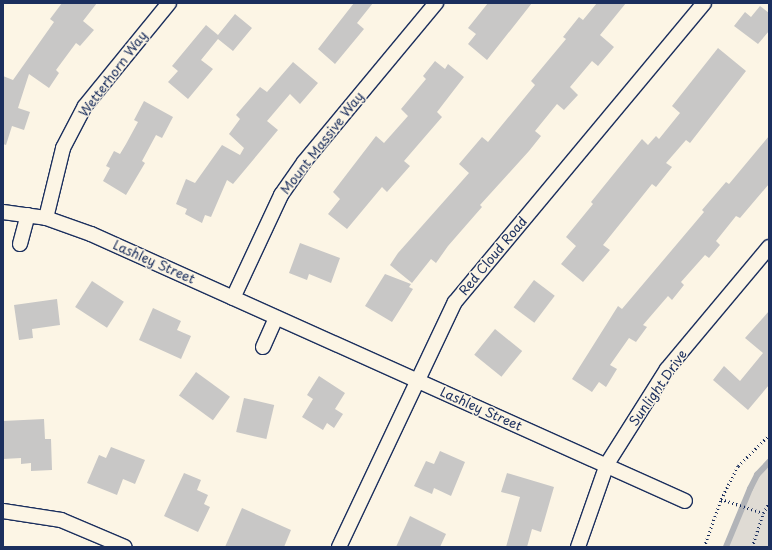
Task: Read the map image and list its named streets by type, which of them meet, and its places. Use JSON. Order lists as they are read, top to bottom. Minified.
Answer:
{"streets":{"street":["Wetterhorn Way","Mount Massive Way","Red Cloud Road","Lashley Street","Sunlight Drive"]},"crossings":[["Wetterhorn Way","Lashley Street"],["Mount Massive Way","Lashley Street"],["Red Cloud Road","Lashley Street"],["Lashley Street","Sunlight Drive"]]}
